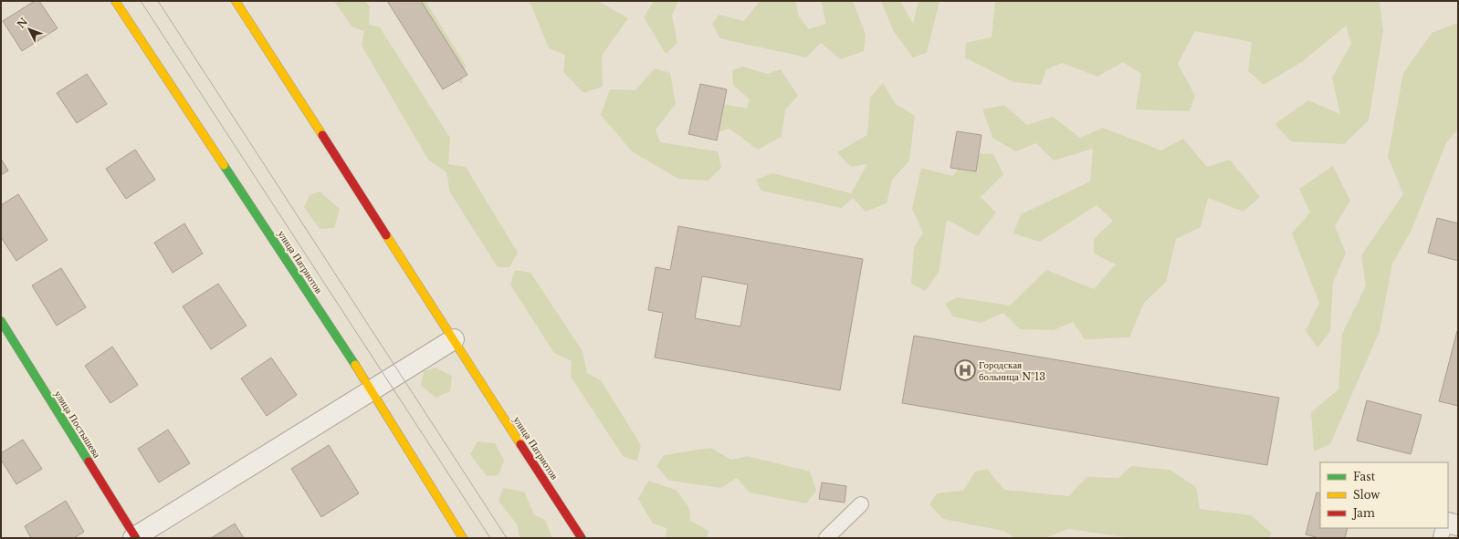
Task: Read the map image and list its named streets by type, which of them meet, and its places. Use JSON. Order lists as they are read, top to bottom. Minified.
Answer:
{"streets":{"street":["улица Патриотов","улица Постышева"]},"places":{"hospital":["Городская больница №13"]},"legend":["Fast","Slow","Jam"],"north":"top left"}
